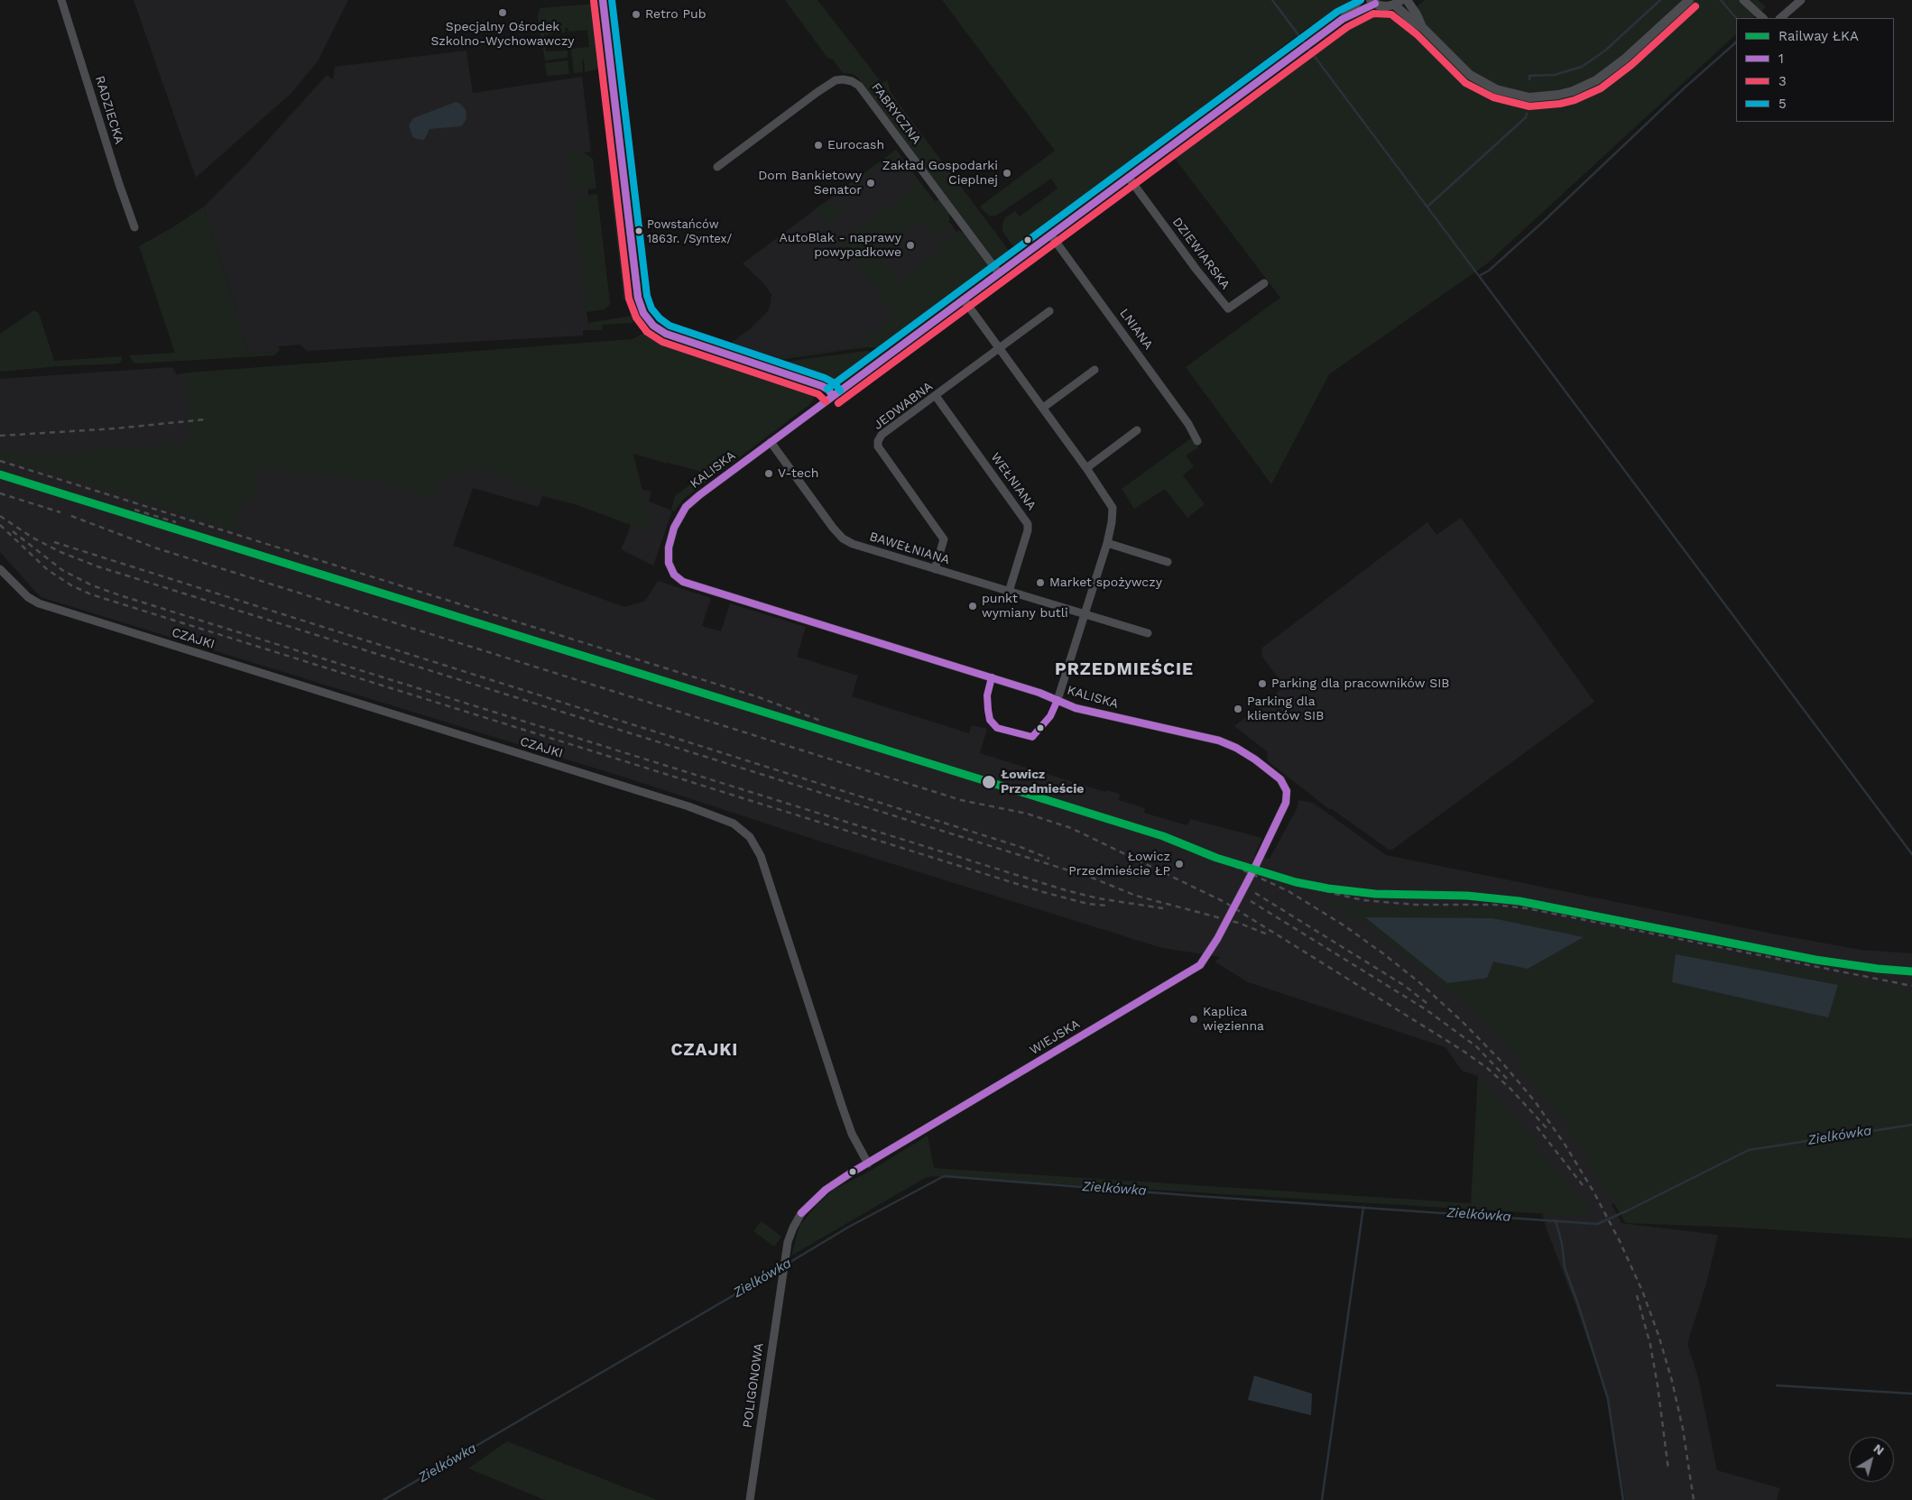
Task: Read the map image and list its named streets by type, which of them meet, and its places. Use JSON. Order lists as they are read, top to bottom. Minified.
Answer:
{"streets":{"street":["RADZIECKA","FABRYCZNA","DZIEWIARSKA","LNIANA","JEDWABNA","KALISKA","WEŁNIANA","BAWEŁNIANA","CZAJKI","WIEJSKA","POLIGONOWA"]},"crossings":[["FABRYCZNA","KALISKA"],["DZIEWIARSKA","KALISKA"],["LNIANA","KALISKA"],["JEDWABNA","WEŁNIANA"],["JEDWABNA","BAWEŁNIANA"],["KALISKA","BAWEŁNIANA"],["KALISKA","WIEJSKA"],["WEŁNIANA","BAWEŁNIANA"],["CZAJKI","WIEJSKA"],["WIEJSKA","POLIGONOWA"]],"districts":["PRZEDMIEŚCIE","CZAJKI"],"water":["Zielkówka"],"places":["Specjalny Ośrodek Szkolno-Wychowawczy","Retro Pub","Eurocash","Zakład Gospodarki Cieplnej","Dom Bankietowy Senator","Powstańców 1863r. /Syntex/","AutoBlak - naprawy powypadkowe","V-tech","Market spożywczy","punkt wymiany butli","Parking dla pracowników SIB","Parking dla klientów SIB","Łowicz Przedmieście","Łowicz Przedmieście ŁP","Kaplica więzienna"],"lines":["transit line 1","transit line 5","transit line 3","rail line ŁKA"],"legend":["Railway ŁKA","1","3","5"],"north":"top right"}
